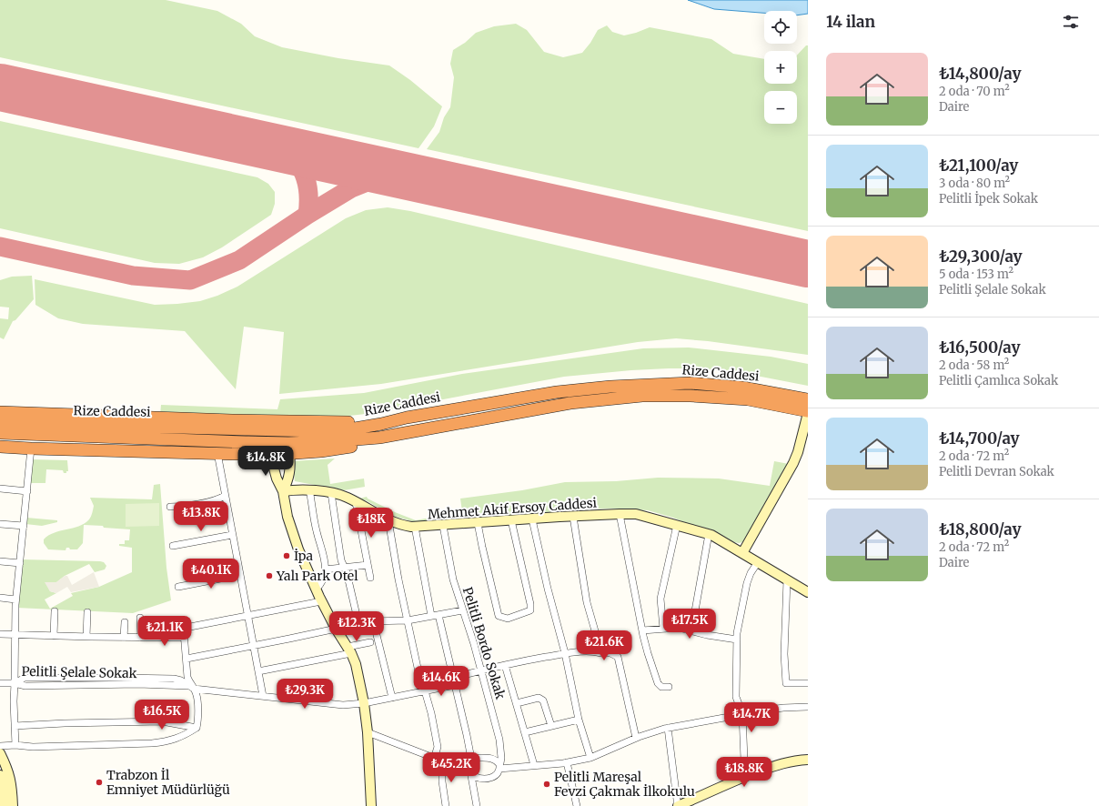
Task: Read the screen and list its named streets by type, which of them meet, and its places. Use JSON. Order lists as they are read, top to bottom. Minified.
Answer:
{"streets":{"highway":["Rize Caddesi"],"street":["Mehmet Akif Ersoy Caddesi","Pelitli Bordo Sokak","Pelitli Şelale Sokak"]},"crossings":[["Mehmet Akif Ersoy Caddesi","Pelitli Bordo Sokak"]],"places":["İpa","Yalı Park Otel","Trabzon İl Emniyet Müdürlüğü","Pelitli Mareşal Fevzi Çakmak İlkokulu"],"page":{"heading":"14 ilan","map_buttons":["+","−"],"list":[{"name":"₺14,800/ay","note":"2 oda · 70 m² · Daire"},{"name":"₺21,100/ay","note":"3 oda · 80 m² · Pelitli İpek Sokak"},{"name":"₺29,300/ay","note":"5 oda · 153 m² · Pelitli Şelale Sokak"},{"name":"₺16,500/ay","note":"2 oda · 58 m² · Pelitli Çamlıca Sokak"},{"name":"₺14,700/ay","note":"2 oda · 72 m² · Pelitli Devran Sokak"},{"name":"₺18,800/ay","note":"2 oda · 72 m² · Daire"}],"price":["₺14.8K","₺13.8K","₺18K","₺40.1K","₺17.5K","₺12.3K","₺21.1K","₺21.6K","₺14.6K","₺29.3K","₺16.5K","₺14.7K","₺45.2K","₺18.8K"]}}
